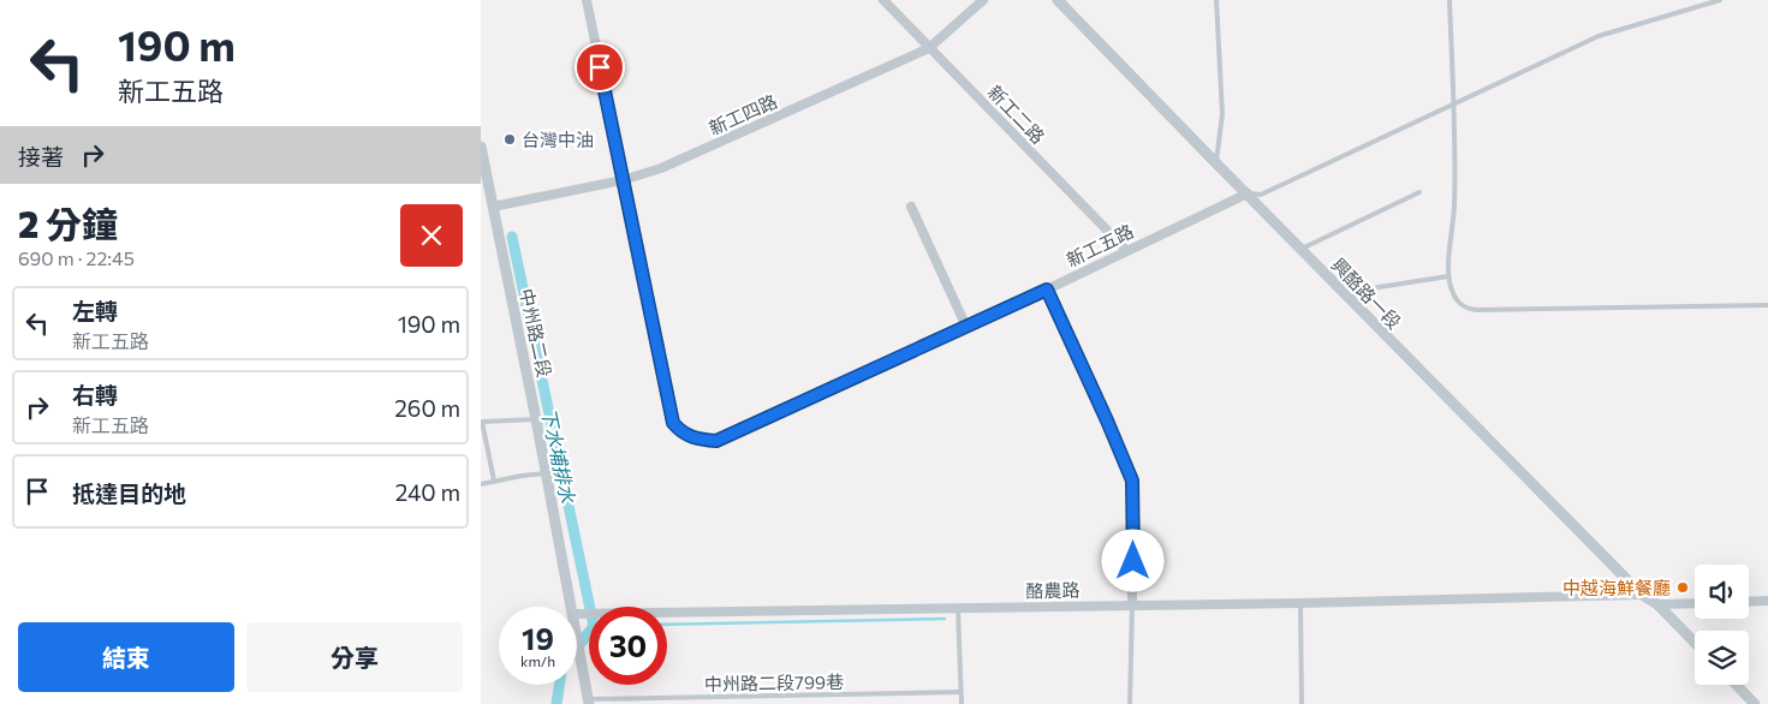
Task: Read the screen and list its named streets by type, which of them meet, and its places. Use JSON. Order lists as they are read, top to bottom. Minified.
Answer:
{"streets":{"street":["新工四路","新工二路","新工五路","興酪路一段","中州路二段","酪農路"],"lane":["中州路二段799巷"]},"crossings":[["新工四路","新工二路"],["新工四路","新工五路"],["新工四路","中州路二段"],["新工二路","新工五路"],["新工五路","興酪路一段"],["興酪路一段","酪農路"],["中州路二段","中州路二段799巷"]],"water":["下水埔排水"],"places":["台灣中油","中越海鮮餐廳"],"page":{"turn":["190 m","新工五路"],"then":"接著","heading":["2 分鐘","690 m · 22:45"],"list":[{"name":"左轉","note":"新工五路","value":"190 m"},{"name":"右轉","note":"新工五路","value":"260 m"},{"name":"抵達目的地","value":"240 m"}],"speed":"19 km/h","limit":"30","buttons":["結束","分享"]}}
